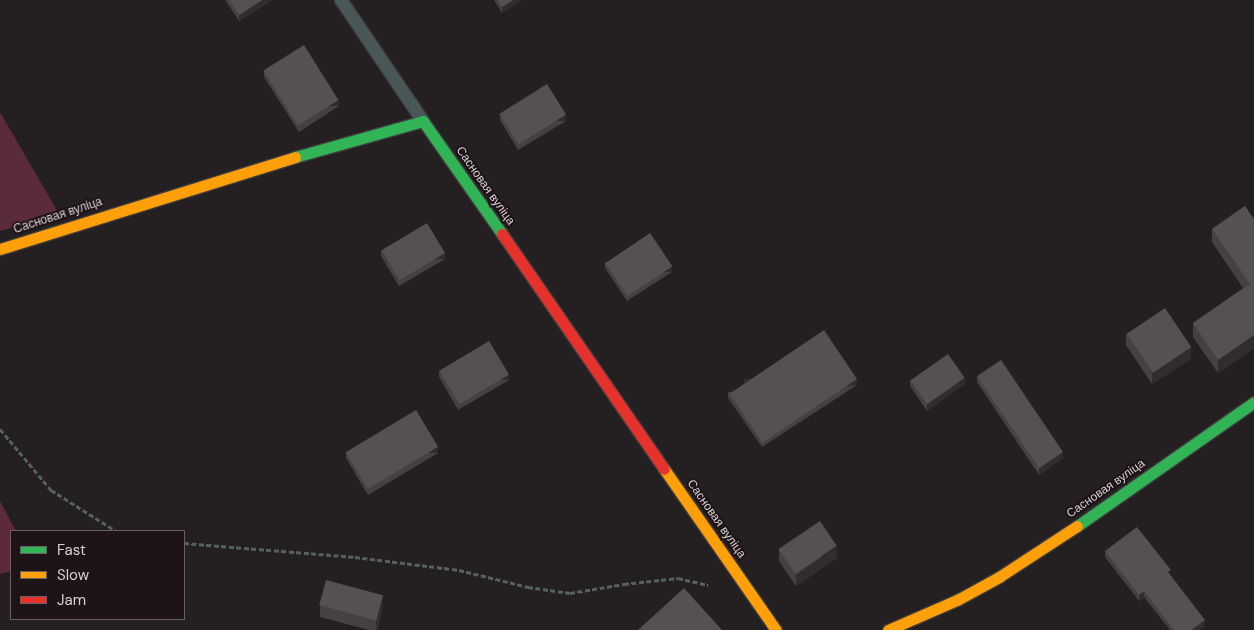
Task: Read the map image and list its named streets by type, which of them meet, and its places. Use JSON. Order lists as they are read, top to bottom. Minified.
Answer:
{"streets":{"street":["Сасновая вуліца"]},"legend":["Fast","Slow","Jam"]}
